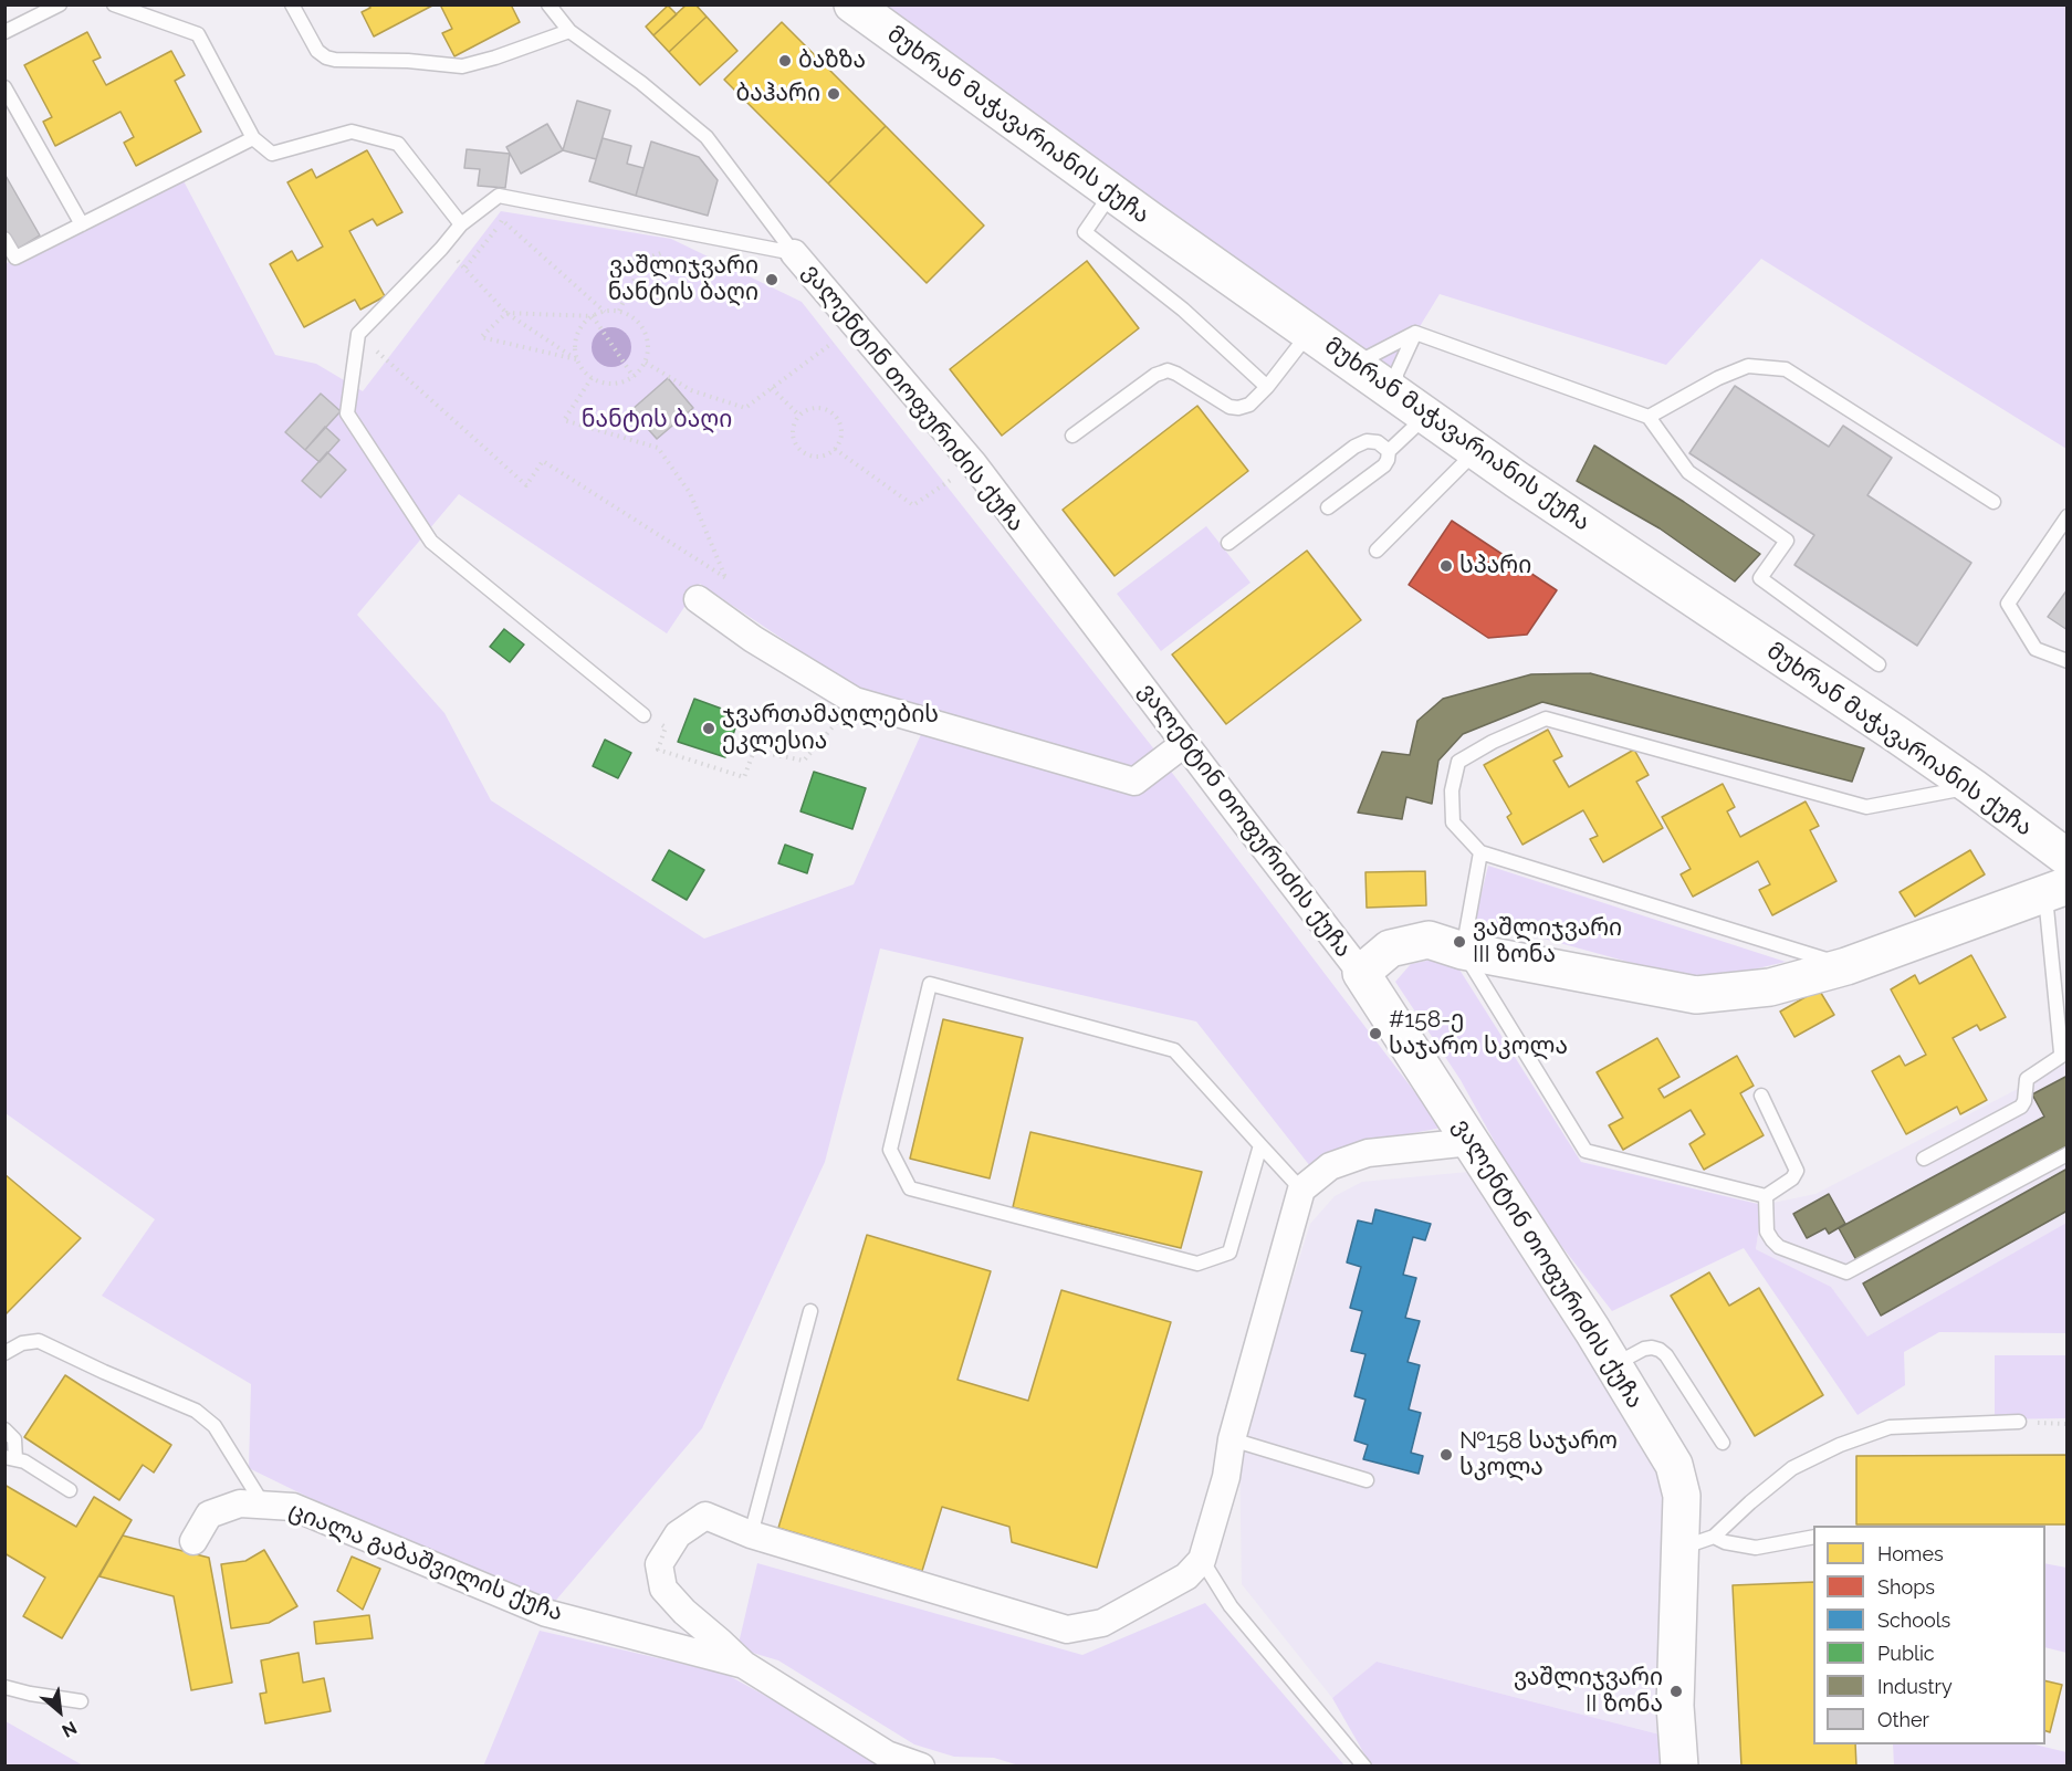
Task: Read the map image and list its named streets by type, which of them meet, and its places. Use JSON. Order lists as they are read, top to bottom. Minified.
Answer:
{"streets":{"street":["მუხრან მაჭავარიანის ქუჩა","ვალენტინ თოფურიძის ქუჩა","ციალა გაბაშვილის ქუჩა"]},"parks":["ნანტის ბაღი"],"places":["ბაზზა","ბაჰარი","ვაშლიჯვარი ნანტის ბაღი","სპარი","ჯვართამაღლების ეკლესია","ვაშლიჯვარი III ზონა","#158-ე საჯარო სკოლა","№158 საჯარო სკოლა","ვაშლიჯვარი II ზონა"],"legend":["Homes","Shops","Schools","Public","Industry","Other"],"north":"bottom right"}
